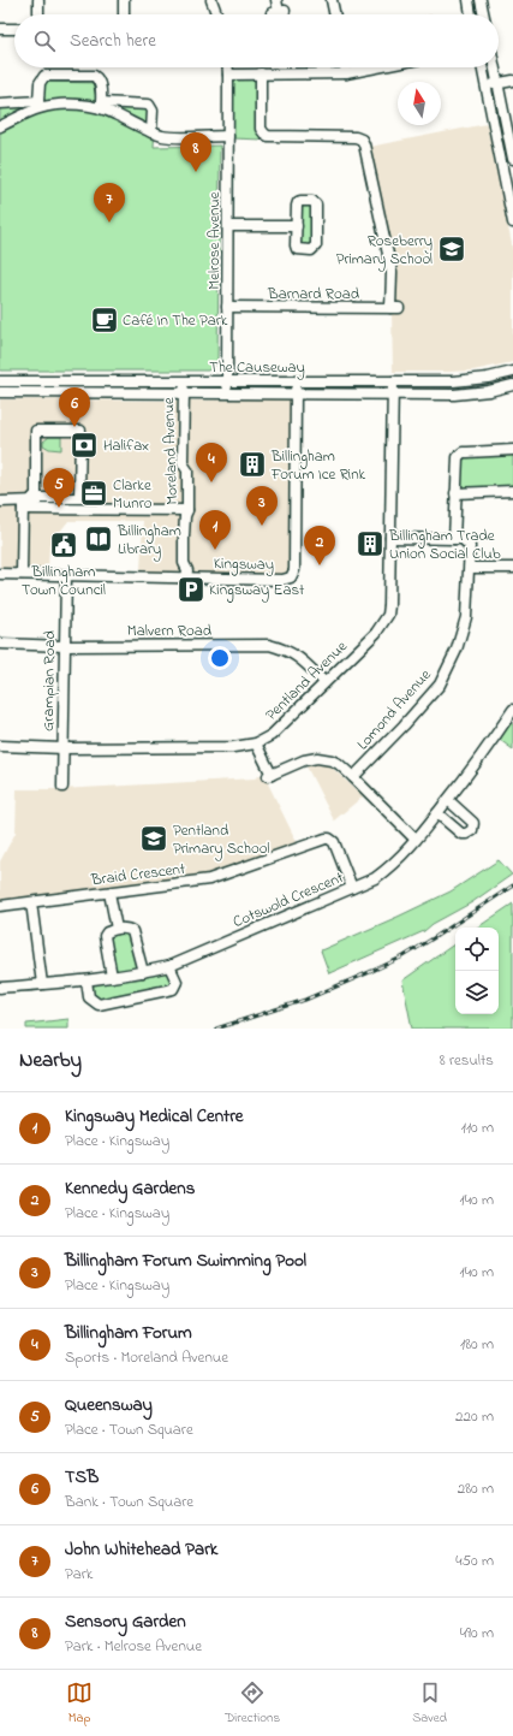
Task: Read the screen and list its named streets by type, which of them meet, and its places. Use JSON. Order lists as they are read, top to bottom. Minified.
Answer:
{"streets":{"street":["Melrose Avenue","Barnard Road","The Causeway","Moreland Avenue","Kingsway","Malvern Road","Grampian Road","Pentland Avenue","Lomond Avenue","Braid Crescent","Cotswold Crescent"]},"crossings":[["Melrose Avenue","Barnard Road"],["Melrose Avenue","The Causeway"],["The Causeway","Moreland Avenue"],["The Causeway","Kingsway"],["The Causeway","Pentland Avenue"],["Moreland Avenue","Kingsway"],["Kingsway","Grampian Road"],["Malvern Road","Grampian Road"],["Malvern Road","Pentland Avenue"],["Grampian Road","Pentland Avenue"],["Braid Crescent","Cotswold Crescent"]],"places":{"school or university":["Roseberry Primary School","Pentland Primary School"],"cafe":["Café In The Park"],"bank":["Halifax"],"building":["Billingham Forum Ice Rink","Billingham Trade Union Social Club"],"office":["Clarke Munro"],"library":["Billingham Library"],"public building":["Billingham Town Council"],"parking":["Kingsway East"]},"north":"top","page":{"search":"Search here","pins":["8","7","6","4","5","3","1","2"],"heading":["Nearby","8 results"],"list":[{"mark":"1","name":"Kingsway Medical Centre","note":"Place · Kingsway","value":"110 m"},{"mark":"2","name":"Kennedy Gardens","note":"Place · Kingsway","value":"140 m"},{"mark":"3","name":"Billingham Forum Swimming Pool","note":"Place · Kingsway","value":"140 m"},{"mark":"4","name":"Billingham Forum","note":"Sports · Moreland Avenue","value":"180 m"},{"mark":"5","name":"Queensway","note":"Place · Town Square","value":"220 m"},{"mark":"6","name":"TSB","note":"Bank · Town Square","value":"280 m"},{"mark":"7","name":"John Whitehead Park","note":"Park","value":"450 m"},{"mark":"8","name":"Sensory Garden","note":"Park · Melrose Avenue","value":"490 m"}],"nav":["Map","Directions","Saved"]}}
